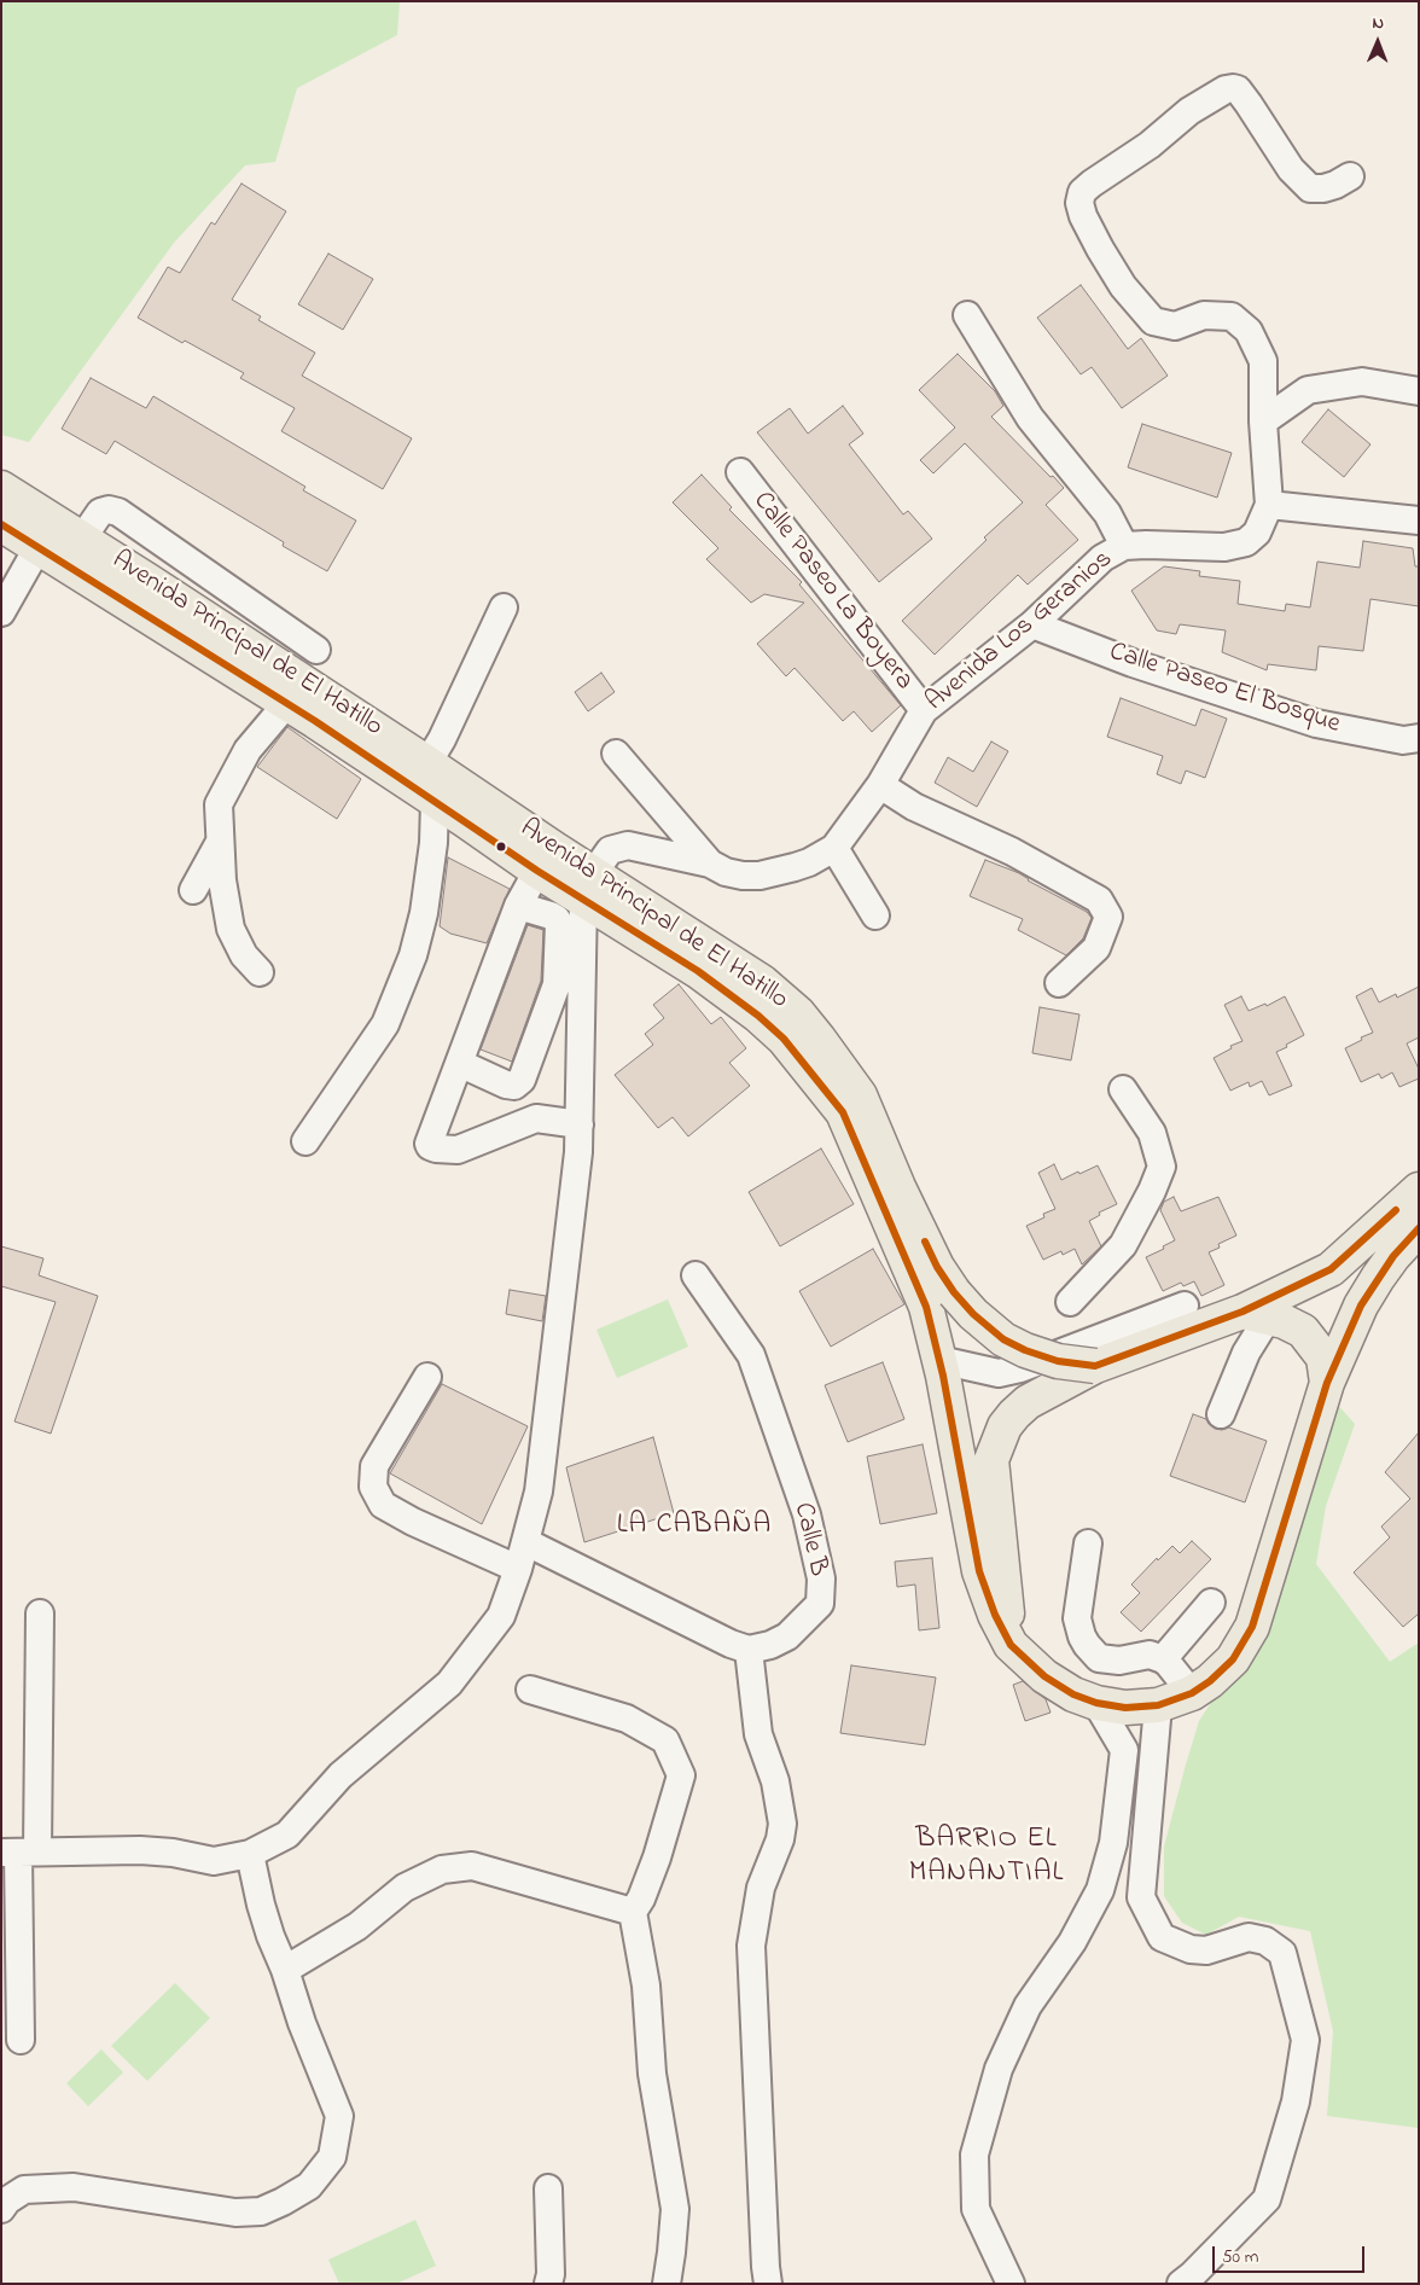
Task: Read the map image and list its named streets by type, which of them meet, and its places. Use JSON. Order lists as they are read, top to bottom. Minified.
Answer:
{"streets":{"main road":["Avenida Principal de El Hatillo"],"street":["Calle Paseo La Boyera","Avenida Los Geranios","Calle Paseo El Bosque","Calle B"]},"crossings":[["Calle Paseo La Boyera","Avenida Los Geranios"],["Avenida Los Geranios","Avenida Principal de El Hatillo"],["Avenida Los Geranios","Calle Paseo El Bosque"]],"districts":["LA CABAÑA","BARRIO EL MANANTIAL"],"scale_bar":"50 m","north":"top"}
